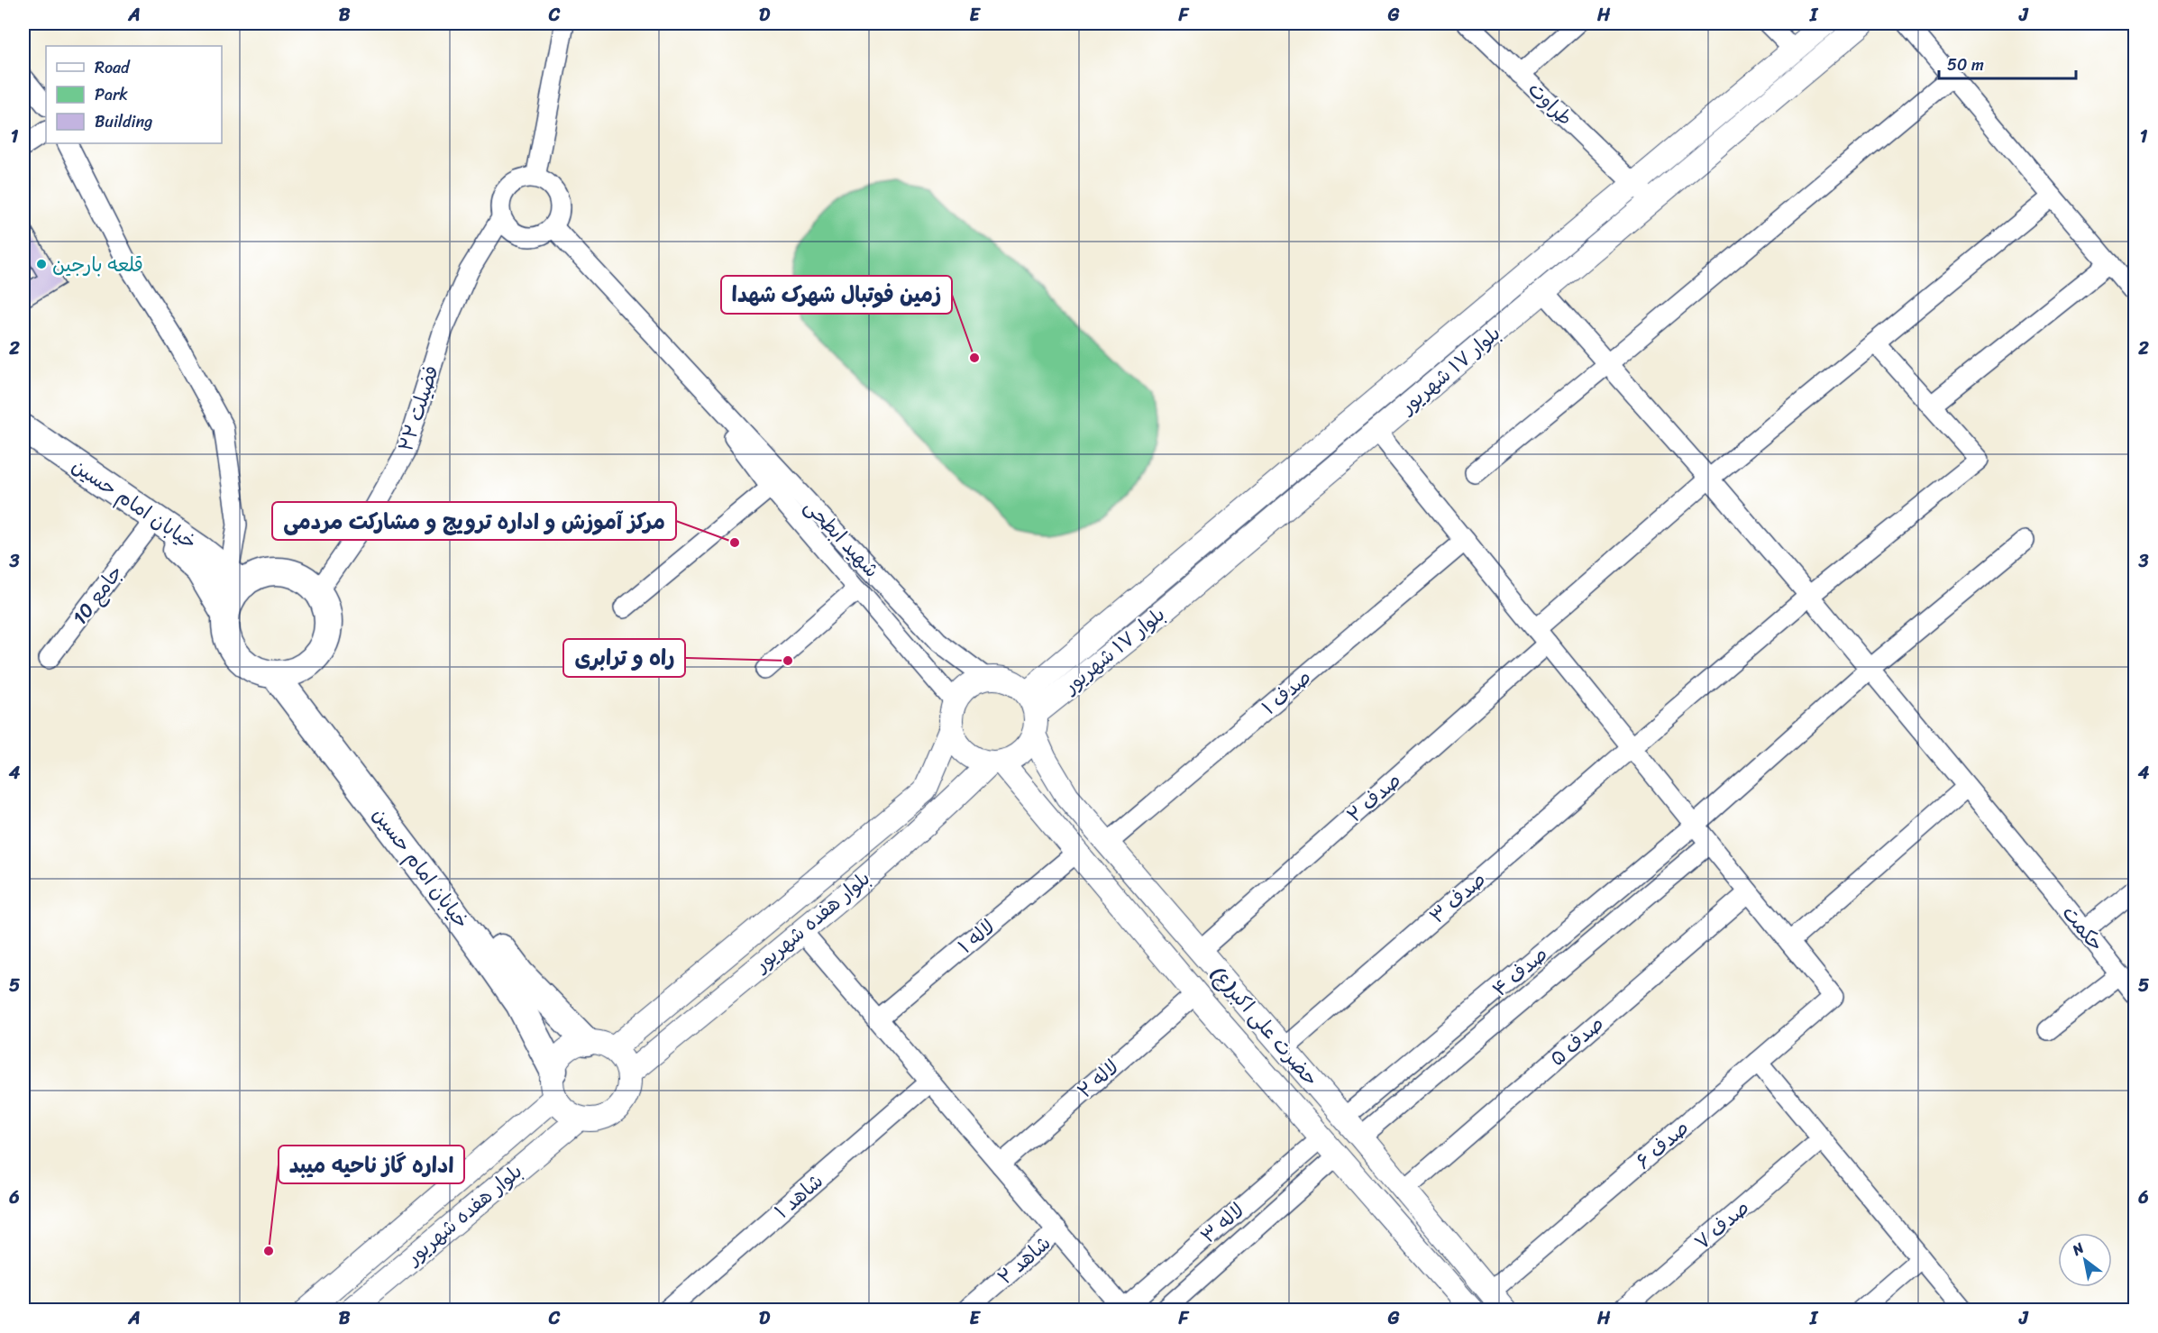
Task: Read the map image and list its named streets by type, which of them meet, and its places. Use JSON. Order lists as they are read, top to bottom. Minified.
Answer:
{"streets":{"main road":["خیابان امام حسین"],"street":["طراوت","بلوار ۱۷ شهریور","فضیلت ۲۲","شهید ابطحی","جامع 10","صدف ۱","صدف ۲","صدف ۳","بلوار هفده شهریور","حکمت","لاله ۱","صدف ۴","حضرت علی اکبر(ع)","صدف ۵","لاله ۲","صدف ۶","شاهد ۱","لاله ۳","صدف ۷","شاهد ۲"]},"crossings":[["طراوت","بلوار ۱۷ شهریور"],["بلوار ۱۷ شهریور","شهید ابطحی"],["بلوار ۱۷ شهریور","بلوار هفده شهریور"],["بلوار ۱۷ شهریور","حکمت"],["بلوار ۱۷ شهریور","حضرت علی اکبر(ع)"],["فضیلت ۲۲","خیابان امام حسین"],["فضیلت ۲۲","شهید ابطحی"],["خیابان امام حسین","جامع 10"],["خیابان امام حسین","بلوار هفده شهریور"],["شهید ابطحی","بلوار هفده شهریور"],["شهید ابطحی","حضرت علی اکبر(ع)"],["صدف ۱","حضرت علی اکبر(ع)"],["صدف ۲","حکمت"],["صدف ۲","حضرت علی اکبر(ع)"],["صدف ۳","حکمت"],["صدف ۳","حضرت علی اکبر(ع)"],["بلوار هفده شهریور","حضرت علی اکبر(ع)"],["حکمت","صدف ۴"],["لاله ۱","حضرت علی اکبر(ع)"],["صدف ۴","حضرت علی اکبر(ع)"],["حضرت علی اکبر(ع)","صدف ۵"],["حضرت علی اکبر(ع)","لاله ۲"],["حضرت علی اکبر(ع)","صدف ۶"],["حضرت علی اکبر(ع)","لاله ۳"]],"places":["قلعه بارجین","زمین فوتبال شهرک شهدا","مرکز آموزش و اداره ترویج و مشارکت مردمی","راه و ترابری","اداره گاز ناحیه میبد"],"legend":["Road","Park","Building"],"scale_bar":"50 m","north":"top left","grid":{"columns":["A","B","C","D","E","F","G","H","I","J"],"rows":["1","2","3","4","5","6"]}}
